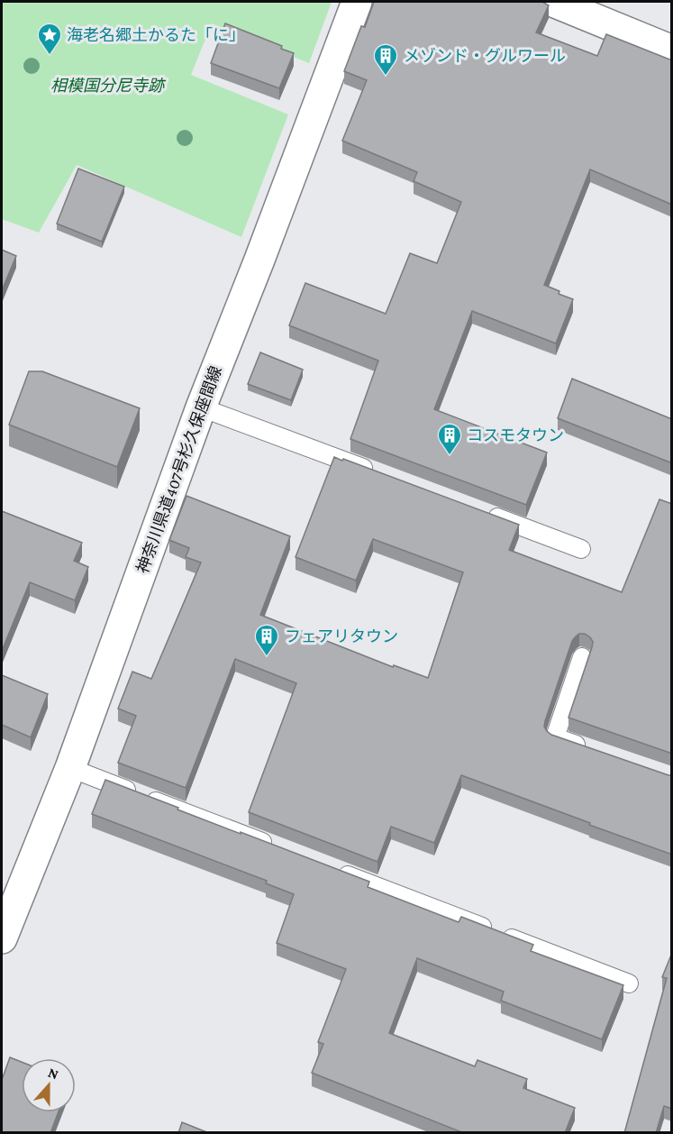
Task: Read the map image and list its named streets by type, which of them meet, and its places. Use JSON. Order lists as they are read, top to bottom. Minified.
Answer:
{"streets":{"main road":["神奈川県道407号杉久保座間線"]},"parks":["相模国分尼寺跡"],"places":{"place":["海老名郷土かるた「に」"],"building":["メゾンド・グルワール","コスモタウン","フェアリタウン"]},"north":"top"}
